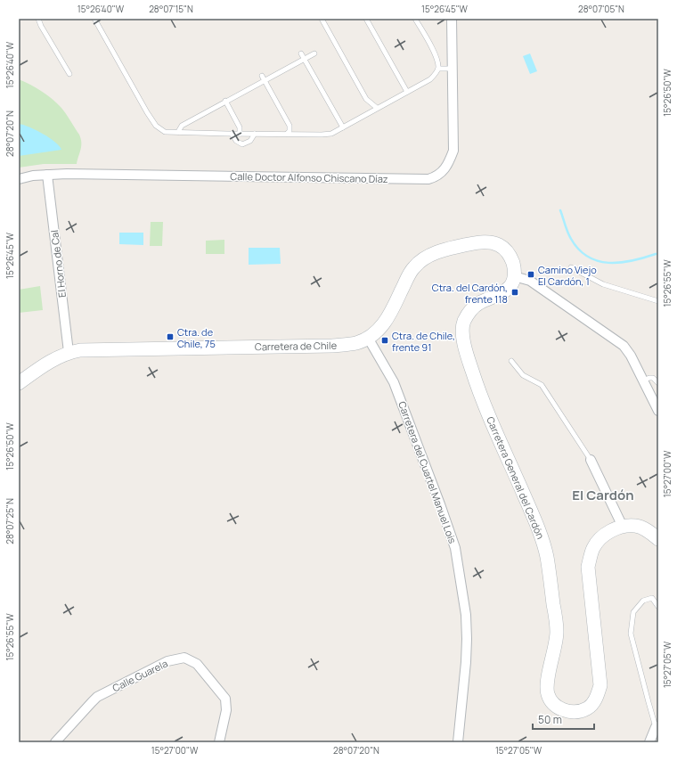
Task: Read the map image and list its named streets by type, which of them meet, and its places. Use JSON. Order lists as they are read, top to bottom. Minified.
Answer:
{"streets":{"street":["Calle Doctor Alfonso Chiscano Díaz","El Horno de Cal","Carretera de Chile","Carretera del Cuartel Manuel Lois","Carretera General del Cardón","Calle Guarela"]},"crossings":[["Calle Doctor Alfonso Chiscano Díaz","El Horno de Cal"],["El Horno de Cal","Carretera de Chile"],["Carretera de Chile","Carretera del Cuartel Manuel Lois"],["Carretera de Chile","Carretera General del Cardón"]],"districts":["El Cardón"],"places":{"transit":["Camino Viejo El Cardón, 1","Ctra. del Cardón, frente 118","Ctra. de Chile, 75","Ctra. de Chile, frente 91"]},"scale_bar":"50 m","coordinates":["15°26'40\"W","28°07'15\"N","15°26'45\"W","28°07'05\"N","15°26'50\"W","28°07'20\"N","15°26'55\"W","15°27'00\"W","28°07'25\"N","15°27'05\"W"]}
